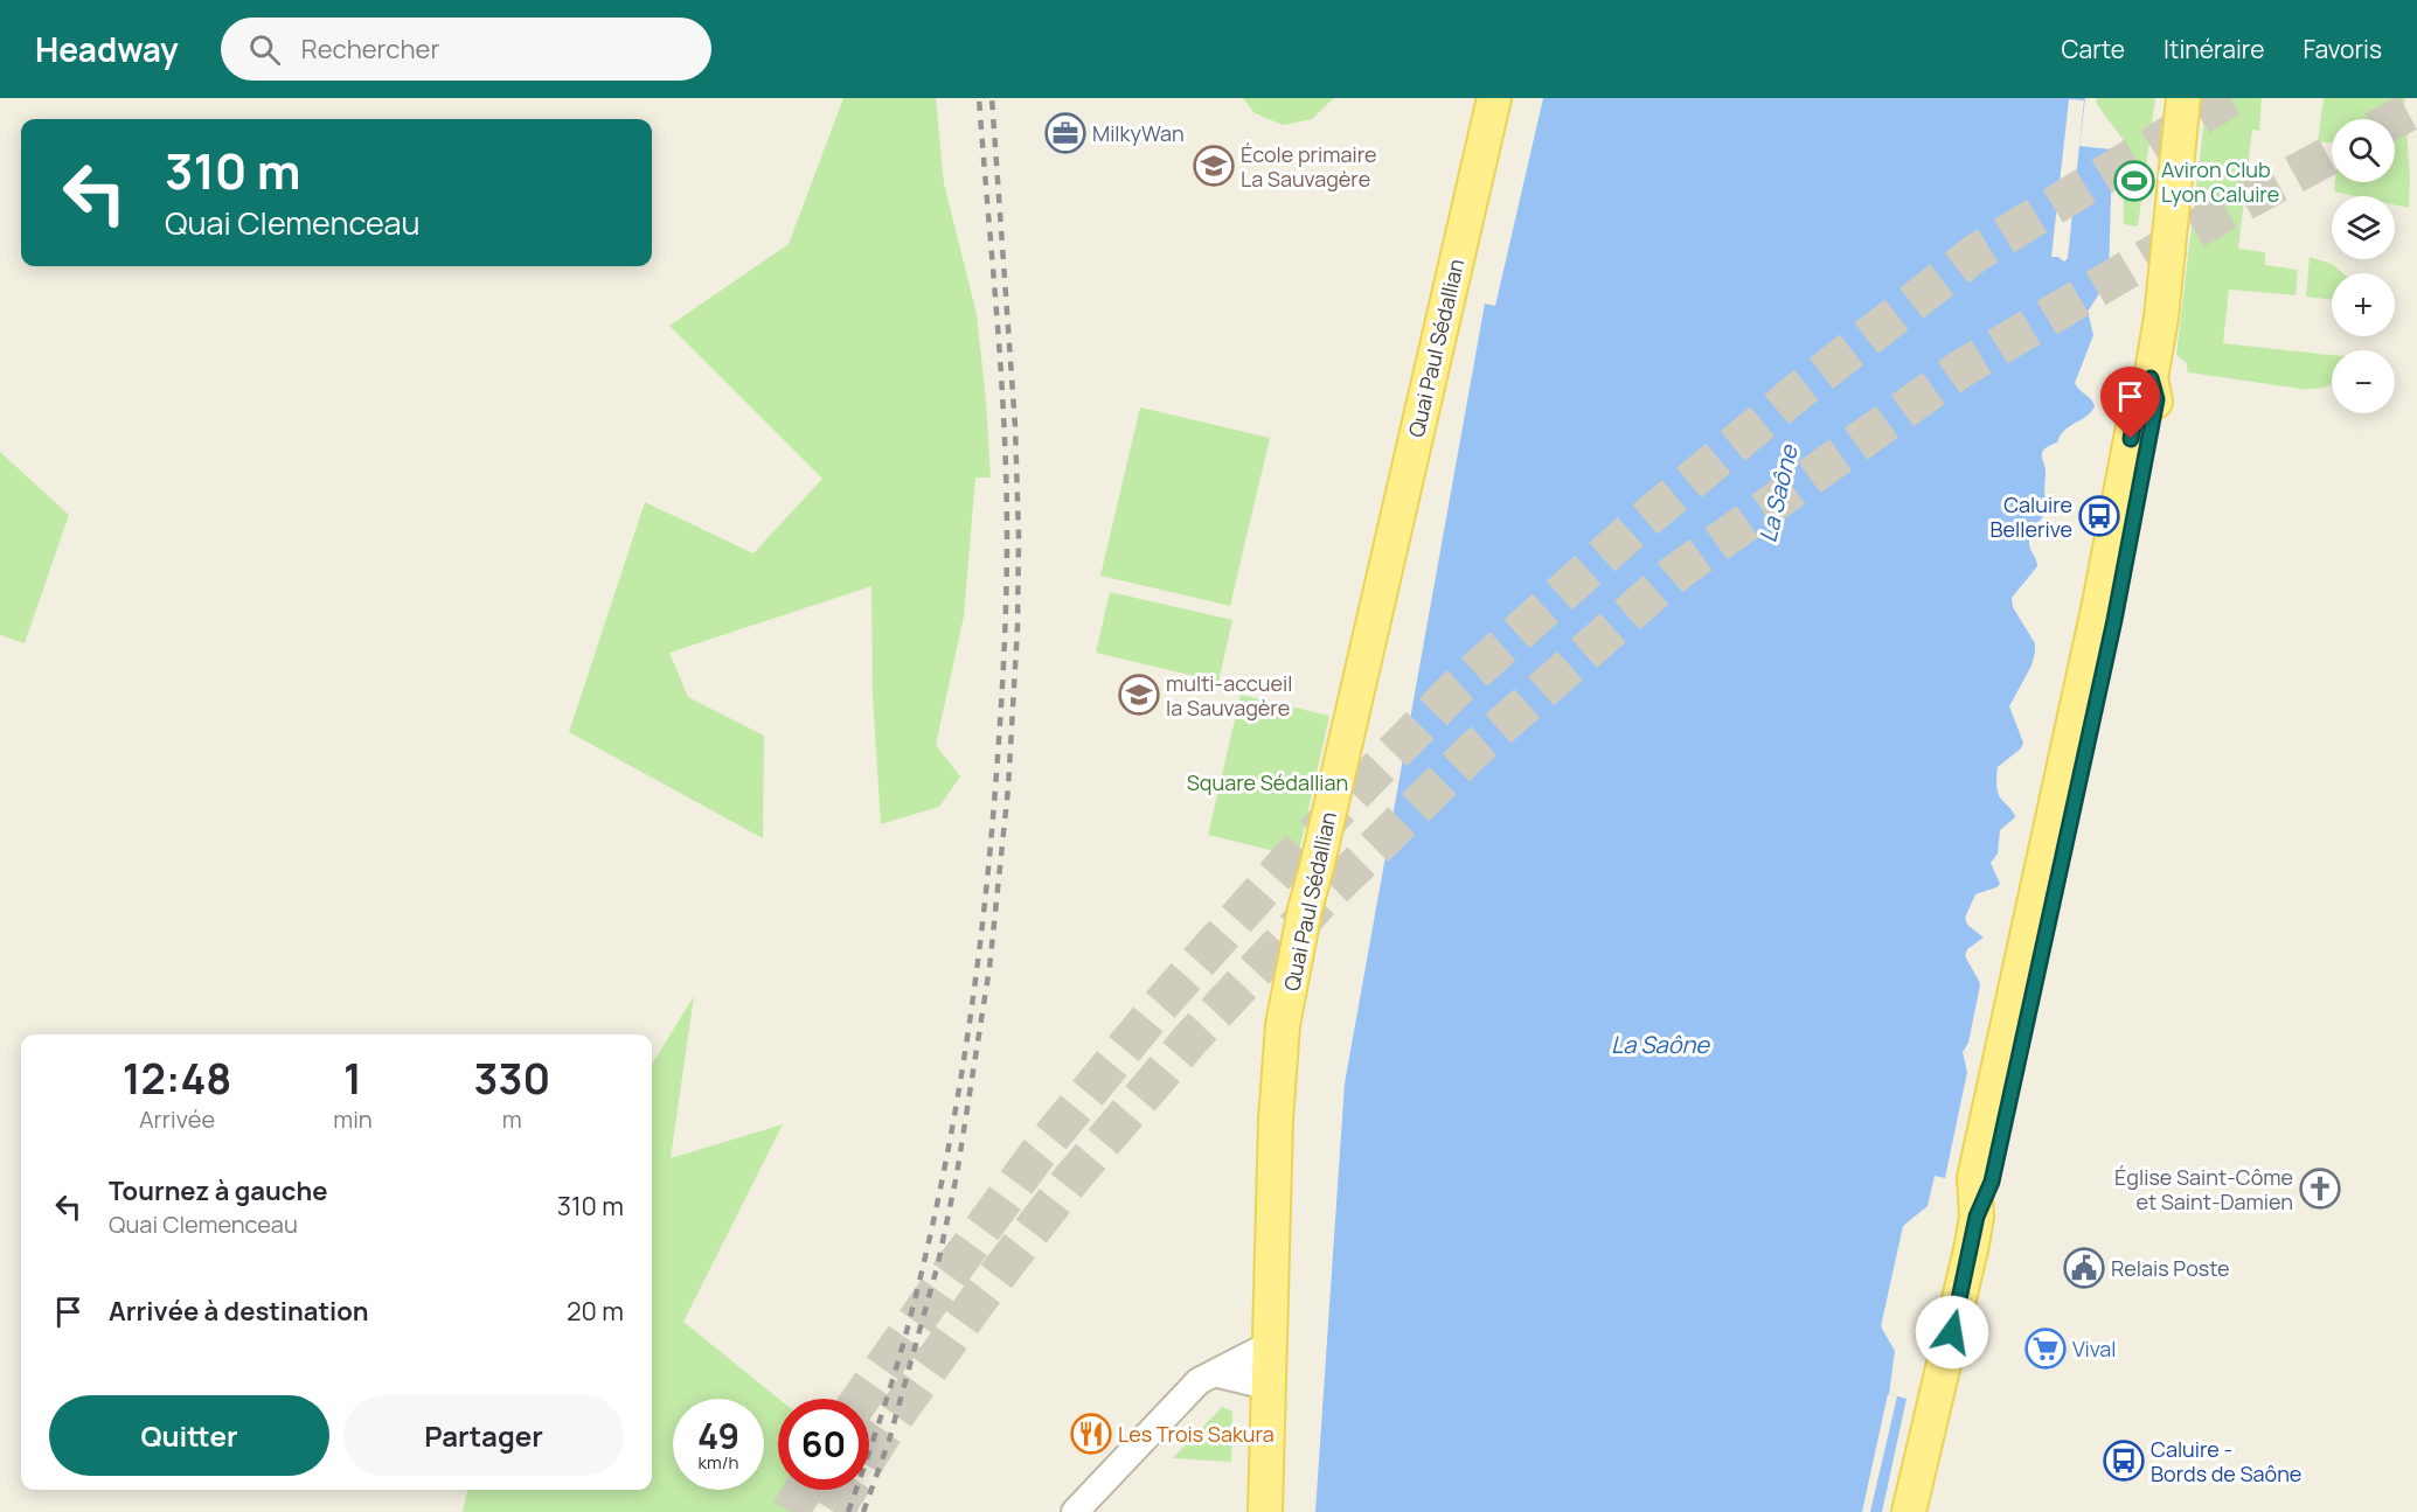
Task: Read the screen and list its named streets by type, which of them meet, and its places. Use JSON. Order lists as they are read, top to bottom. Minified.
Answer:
{"streets":{"main road":["Quai Paul Sédallian"]},"water":["La Saône"],"parks":["Square Sédallian"],"places":{"office":["MilkyWan"],"school or university":["École primaire La Sauvagère","multi-accueil la Sauvagère"],"sports":["Aviron Club Lyon Caluire"],"bus stop":["Caluire Bellerive","Caluire - Bords de Saône"],"church":["Église Saint-Côme et Saint-Damien"],"public building":["Relais Poste"],"supermarket":["Vival"],"restaurant":["Les Trois Sakura"]},"page":{"header":"Headway","search":"Rechercher","nav":["Carte","Itinéraire","Favoris"],"map_buttons":["+","−"],"turn":["310 m","Quai Clemenceau"],"eta":["12:48","Arrivée","1","min","330","m"],"list":[{"name":"Tournez à gauche","note":"Quai Clemenceau","value":"310 m"},{"name":"Arrivée à destination","value":"20 m"}],"buttons":["Quitter","Partager"],"speed":"49 km/h","limit":"60"}}
